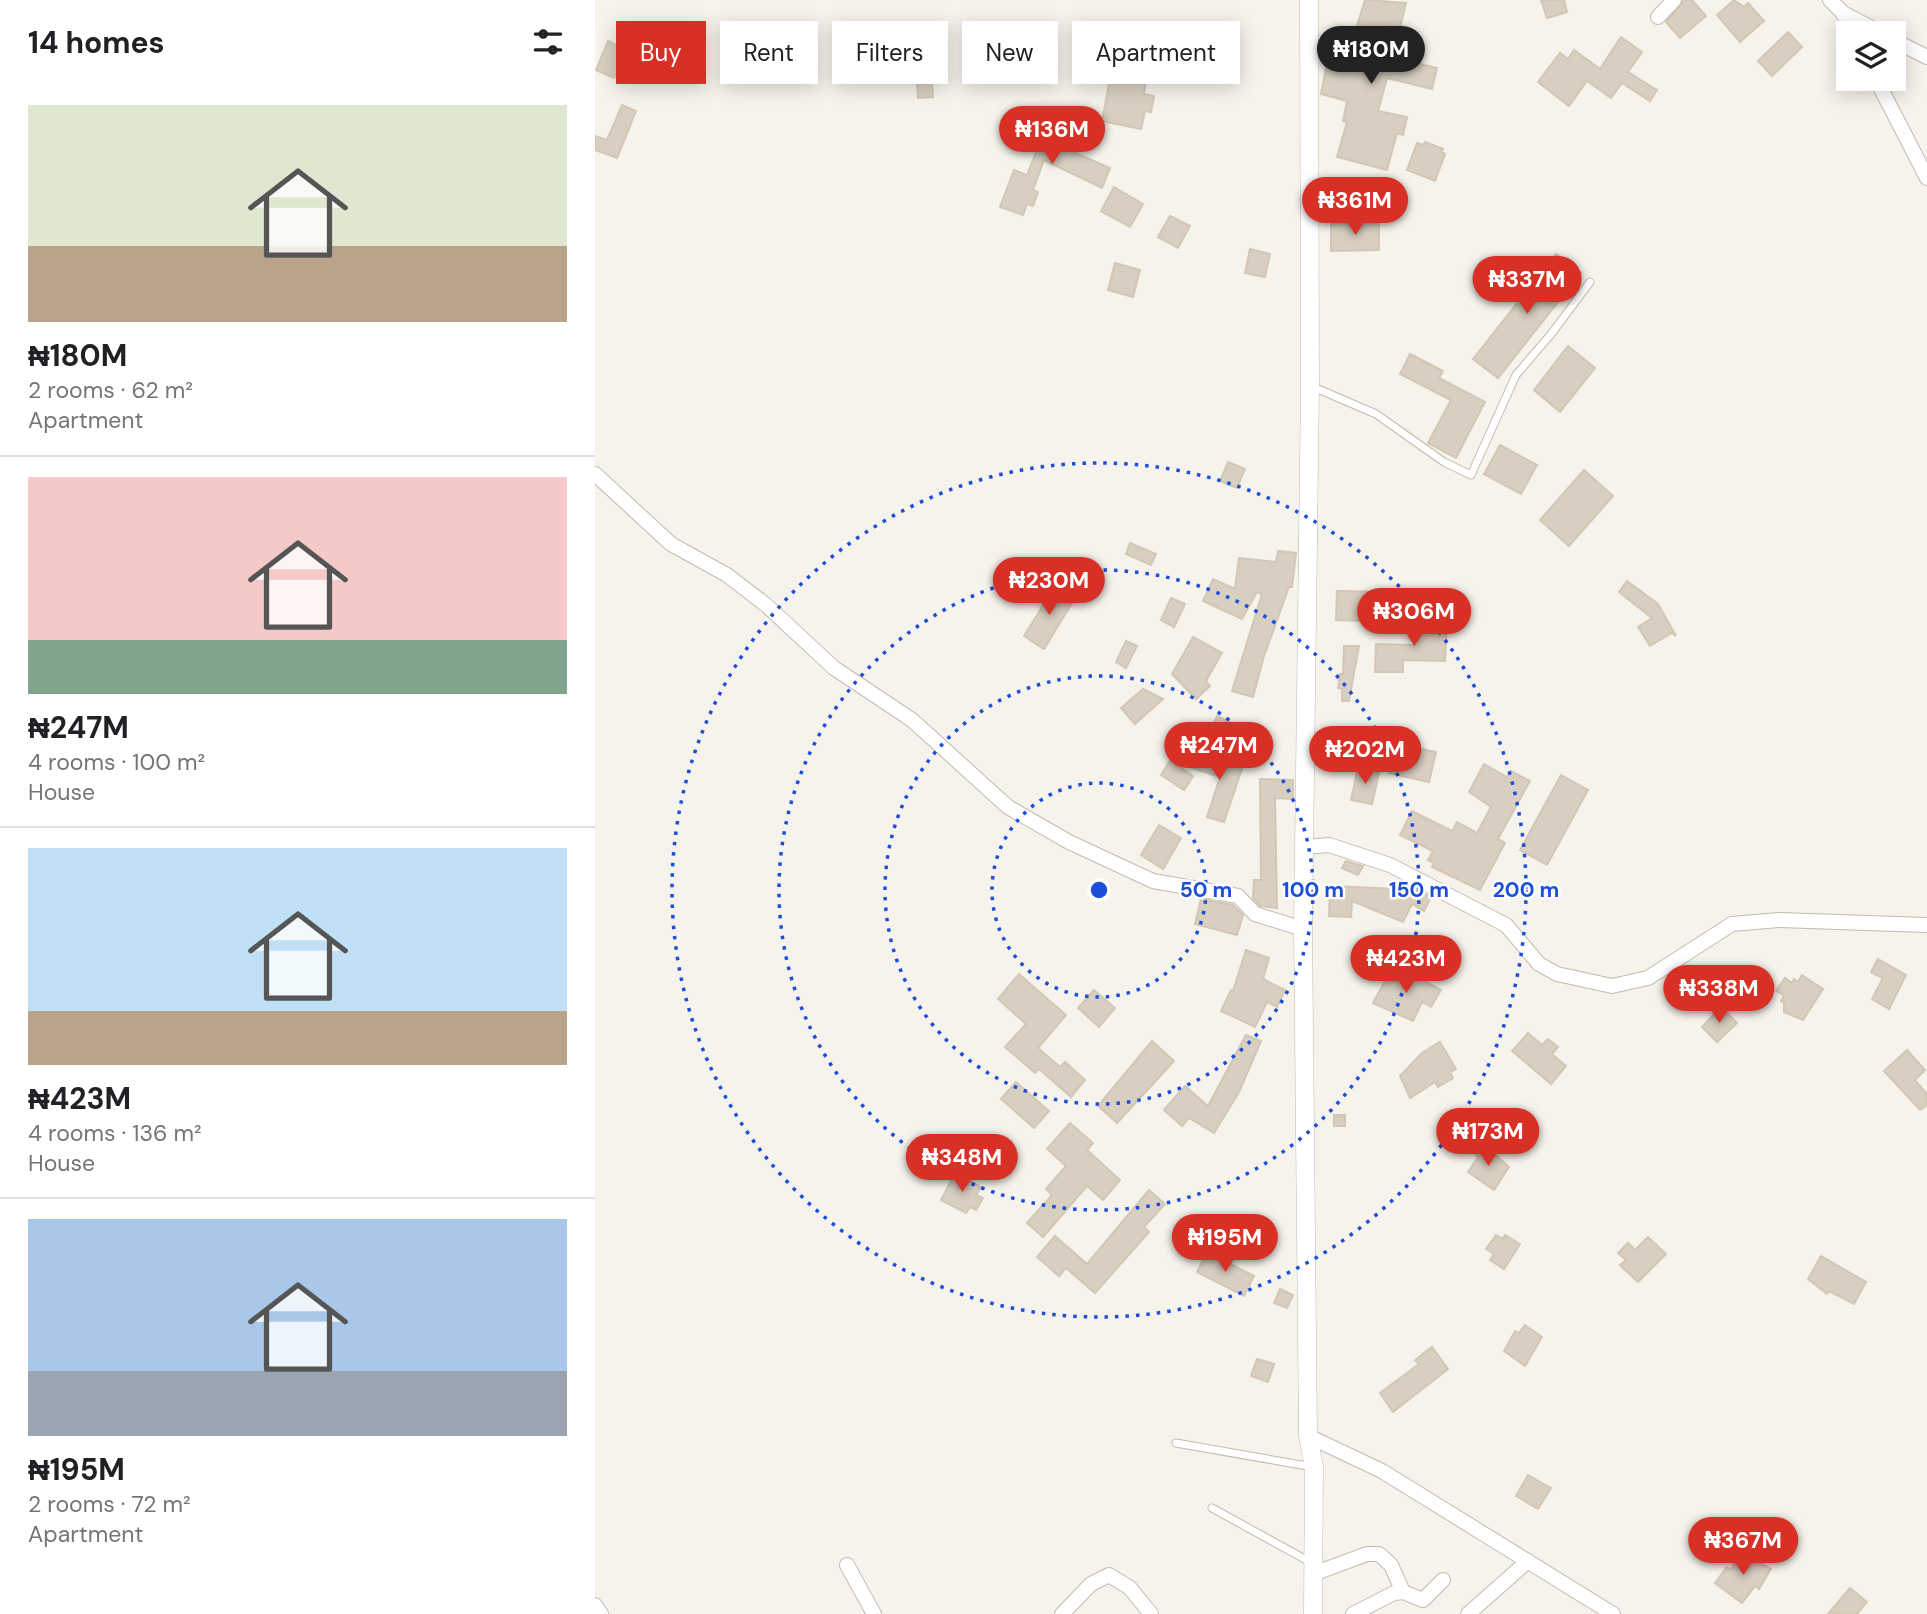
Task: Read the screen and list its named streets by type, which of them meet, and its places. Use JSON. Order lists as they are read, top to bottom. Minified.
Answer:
{"page":{"heading":"14 homes","chip":["Buy","Rent","Filters","New","Apartment"],"price":["₦180M","₦136M","₦361M","₦337M","₦230M","₦306M","₦247M","₦202M","₦423M","₦338M","₦173M","₦348M","₦195M","₦367M"],"list":[{"name":"₦180M","note":"2 rooms · 62 m² · Apartment"},{"name":"₦247M","note":"4 rooms · 100 m² · House"},{"name":"₦423M","note":"4 rooms · 136 m² · House"},{"name":"₦195M","note":"2 rooms · 72 m² · Apartment"}]},"rings":["50 m","100 m","150 m","200 m"]}
